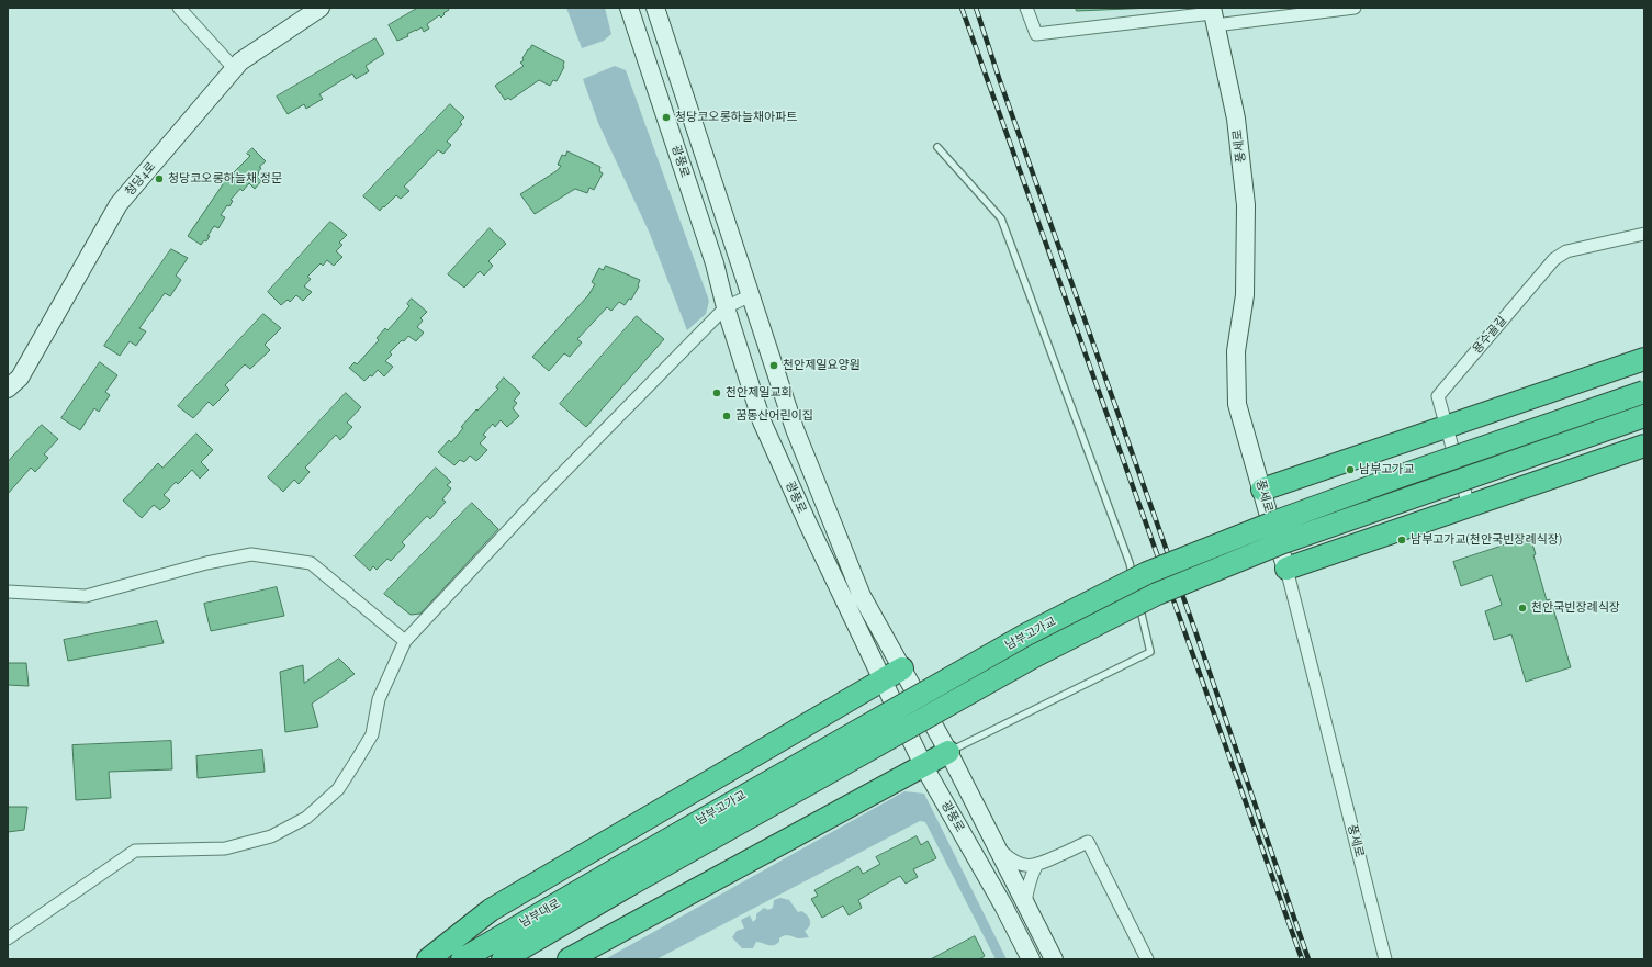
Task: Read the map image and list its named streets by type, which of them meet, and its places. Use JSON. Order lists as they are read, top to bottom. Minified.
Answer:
{"streets":{"highway":["남부고가교","남부대로"],"main road":["풍세로","광풍로","청당4로"],"street":["용수골길"]},"crossings":[["남부고가교","남부대로"]],"places":["청당코오롱하늘채아파트","청당코오롱하늘채 정문","천안제일요양원","천안제일교회","꿈동산어린이집","남부고가교","남부고가교(천안국빈장례식장)","천안국빈장례식장"]}
